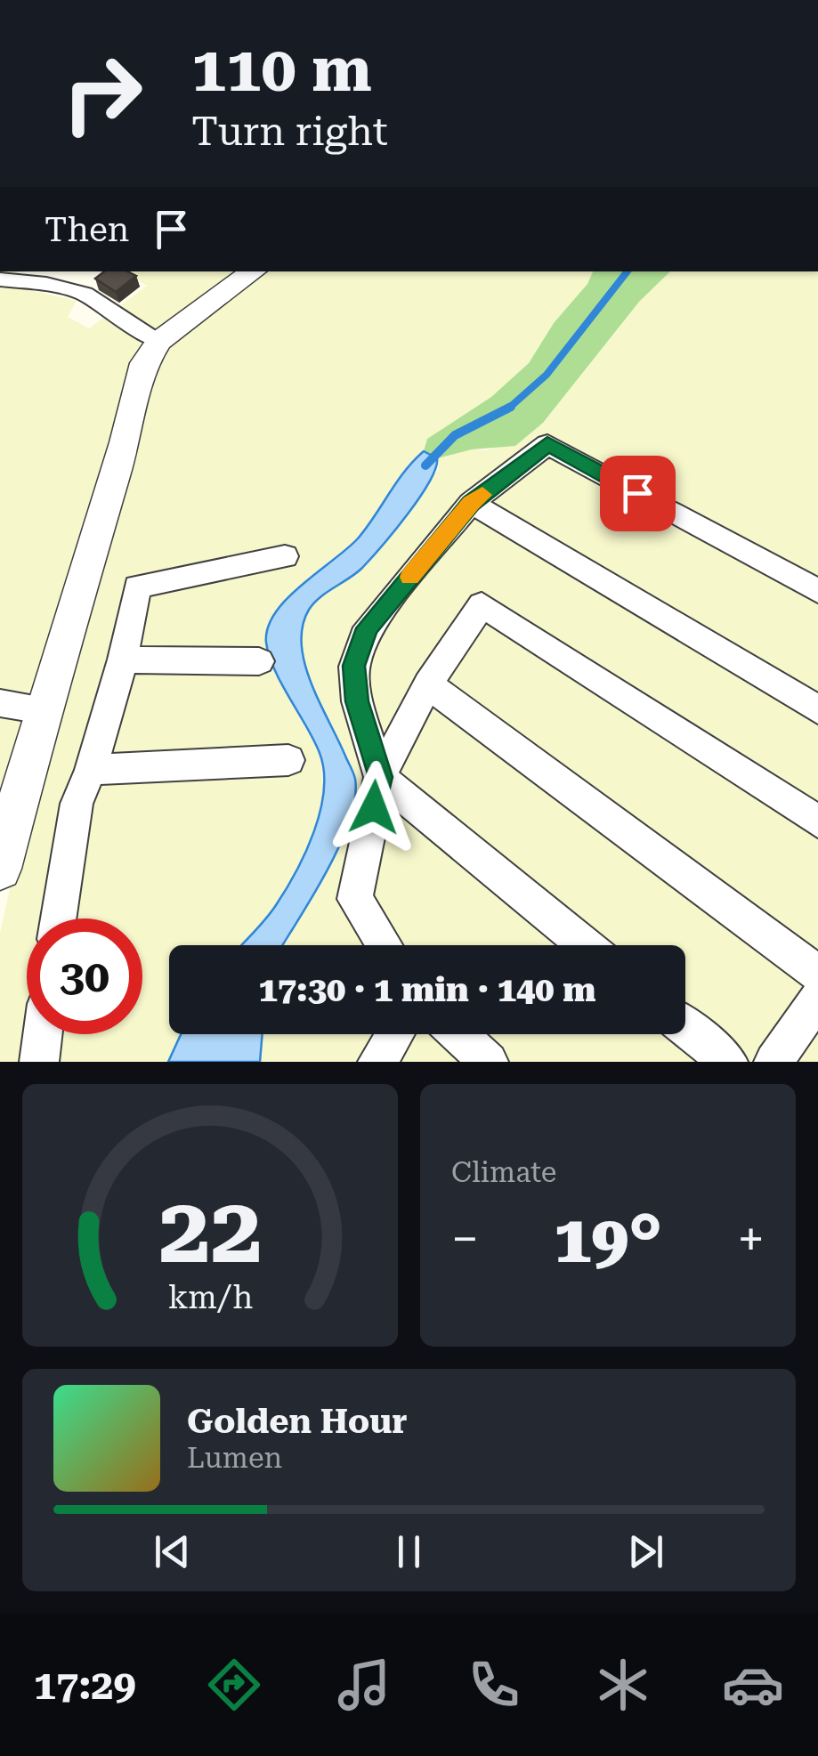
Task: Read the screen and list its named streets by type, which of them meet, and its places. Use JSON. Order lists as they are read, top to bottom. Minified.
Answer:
{"page":{"turn":["110 m","Turn right"],"then":"Then","limit":"30","trip":"17:30 · 1 min · 140 m","tile":"Climate","heat":["−","19°","+"],"song":["Golden Hour","Lumen"],"tabs":"17:29","gauge":["22","km/h"]}}
